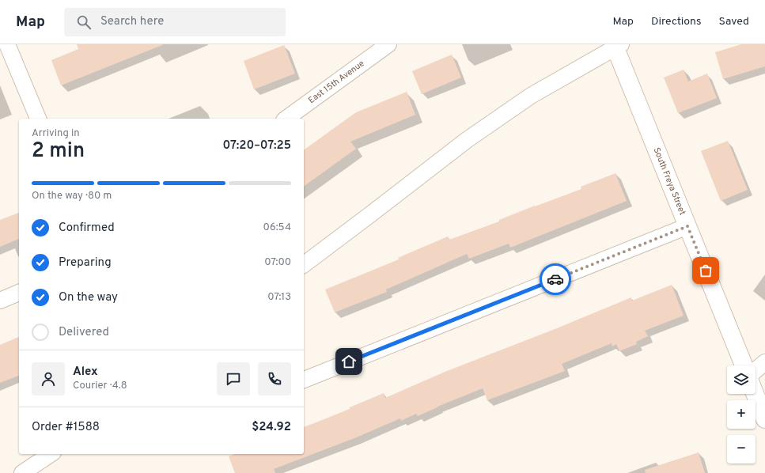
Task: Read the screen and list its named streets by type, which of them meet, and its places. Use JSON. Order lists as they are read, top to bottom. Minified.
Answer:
{"streets":{"main road":["South Freya Street"],"street":["East 15th Avenue"]},"page":{"header":"Map","search":"Search here","nav":["Map","Directions","Saved"],"heading":["2 min","Arriving in","07:20–07:25"],"panel":["Alex","Courier · 4.8","Order #1588","$24.92"],"bar":"On the way · 80 m","list":[["Confirmed","06:54"],["Preparing","07:00"],["On the way","07:13"],"Delivered"],"map_buttons":["+","−"]}}
